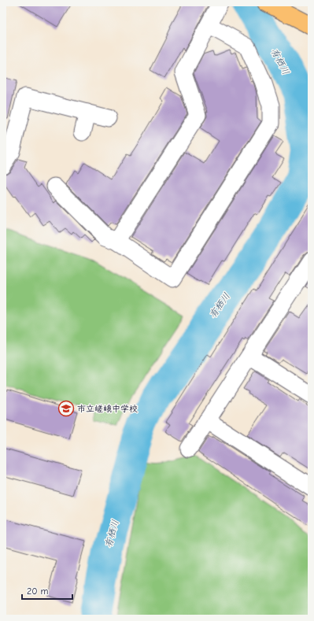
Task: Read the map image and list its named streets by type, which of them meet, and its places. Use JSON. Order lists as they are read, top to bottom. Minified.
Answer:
{"water":["有栖川"],"places":{"school or university":["市立嵯峨中学校"]},"scale_bar":"20 m"}
